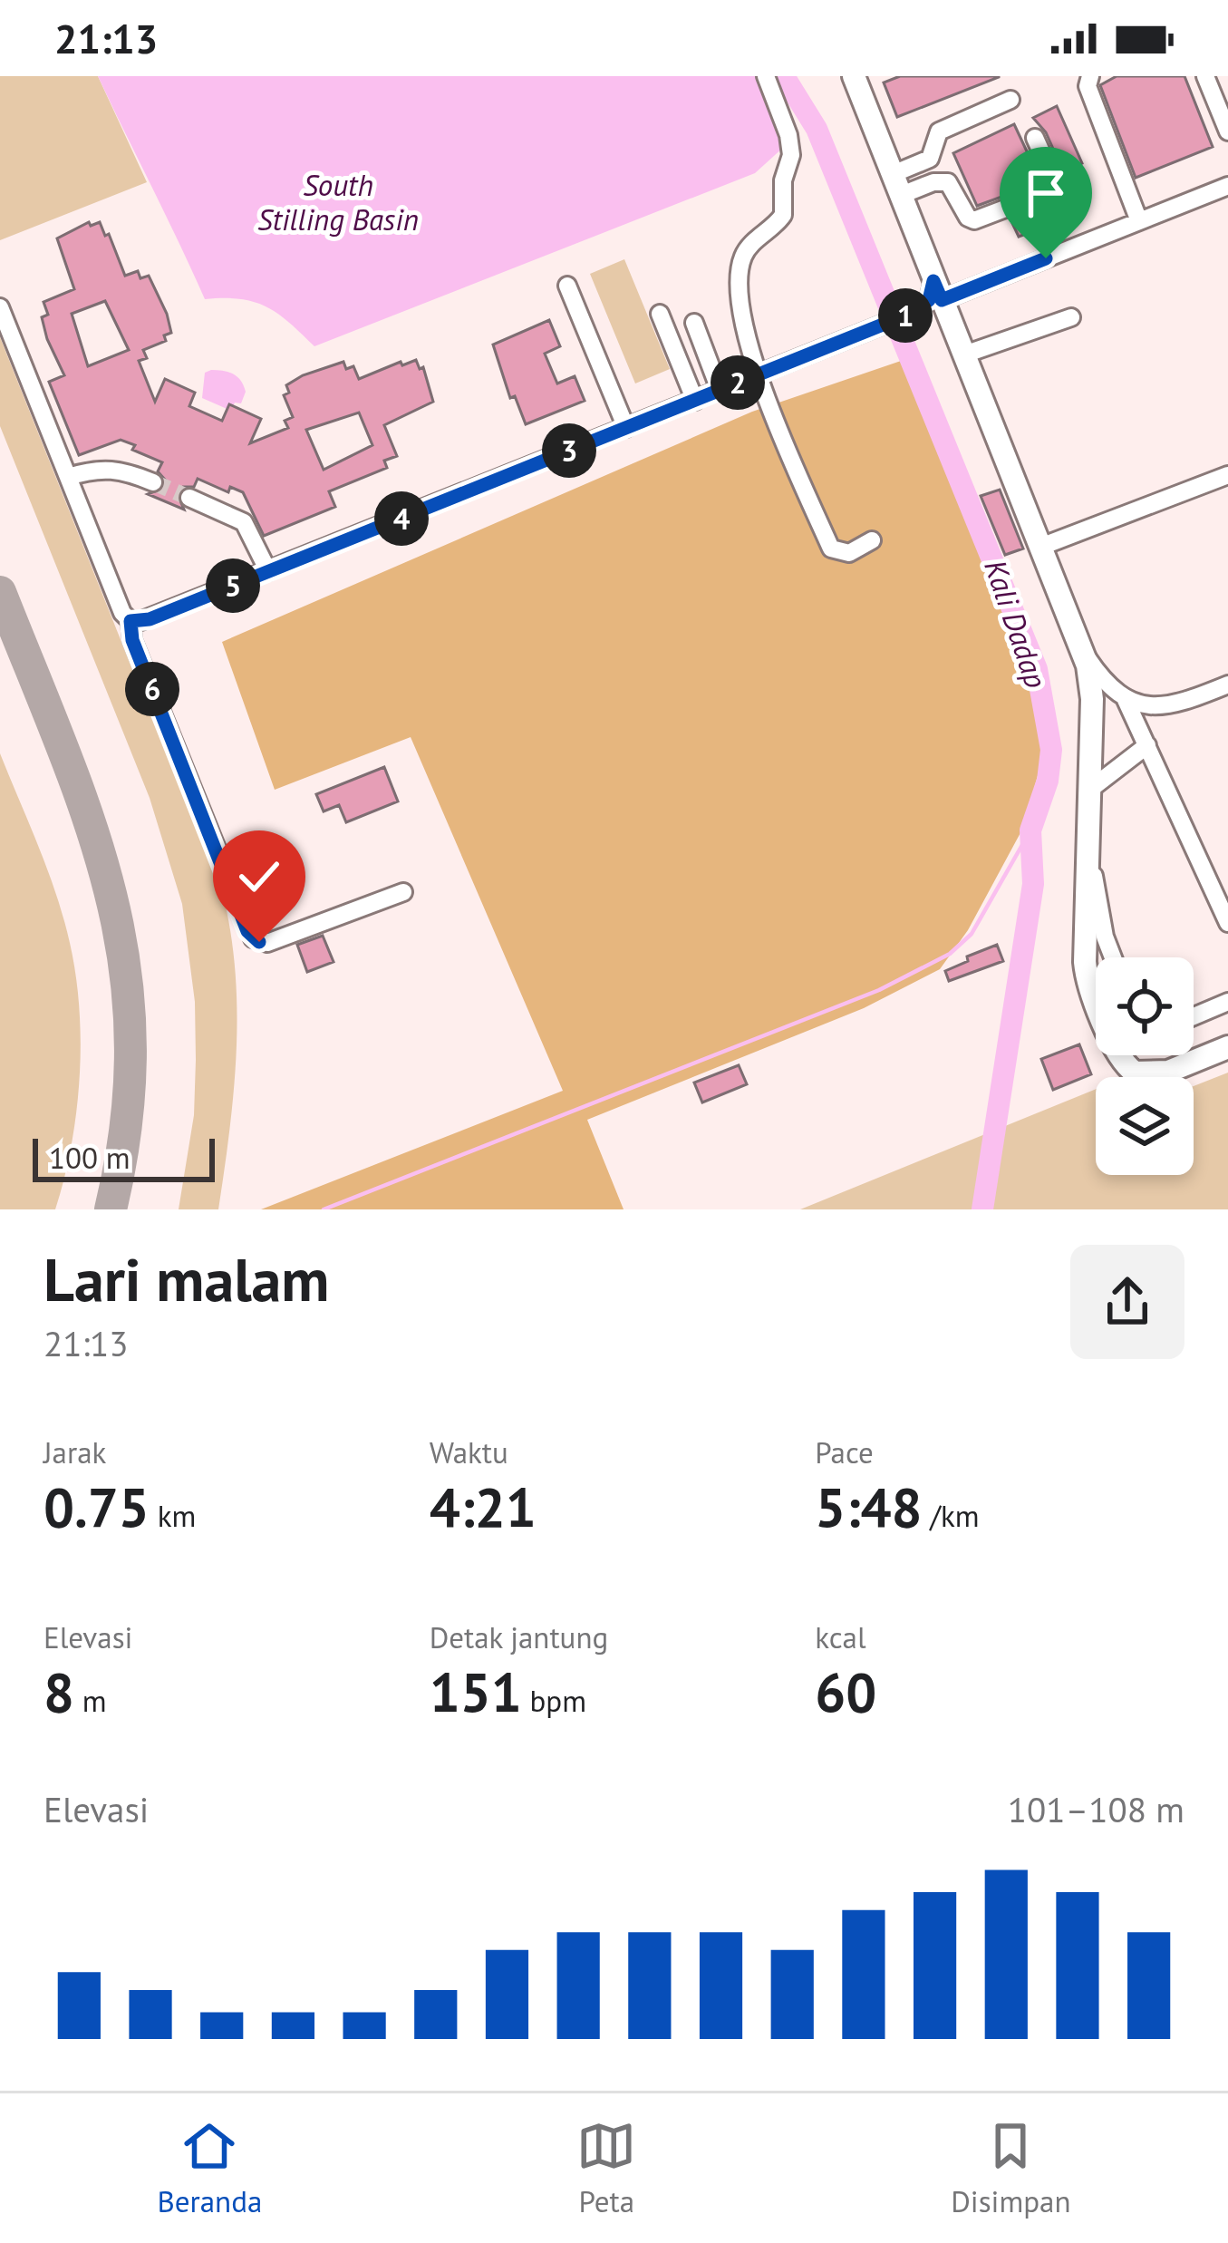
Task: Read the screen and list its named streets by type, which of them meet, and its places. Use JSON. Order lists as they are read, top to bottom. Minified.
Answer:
{"water":["South Stilling Basin","Kali Dadap"],"scale_bar":"100 m","page":{"status":"21:13","pins":["1","2","3","4","5","6"],"scale":"100 m","heading":["Lari malam","21:13"],"stats":[["Jarak","0.75 km"],["Waktu","4:21"],["Pace","5:48 /km"],["Elevasi","8 m"],["Detak jantung","151 bpm"],["kcal","60"]],"chart":["Elevasi","101–108 m"],"tabs":["Beranda","Peta","Disimpan"]}}
